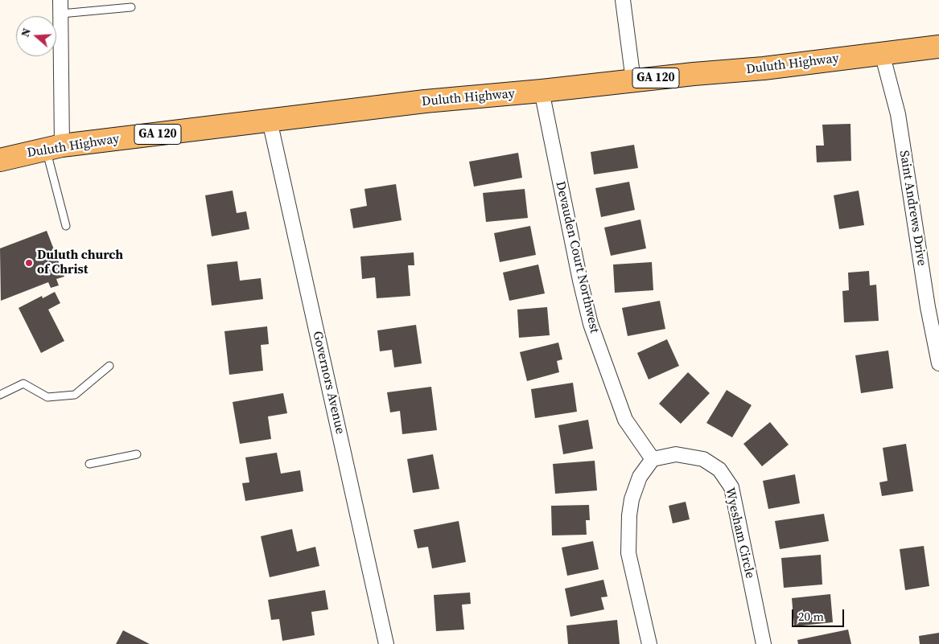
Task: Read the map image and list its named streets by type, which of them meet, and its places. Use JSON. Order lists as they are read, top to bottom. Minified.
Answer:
{"streets":{"main road":["Duluth Highway","GA 120"],"street":["Saint Andrews Drive","Devauden Court Northwest","Governors Avenue","Wyesham Circle"]},"crossings":[["Duluth Highway","Saint Andrews Drive"],["Duluth Highway","Devauden Court Northwest"],["Duluth Highway","Governors Avenue"],["Devauden Court Northwest","Wyesham Circle"]],"places":["Duluth church of Christ"],"scale_bar":"20 m","north":"left"}
